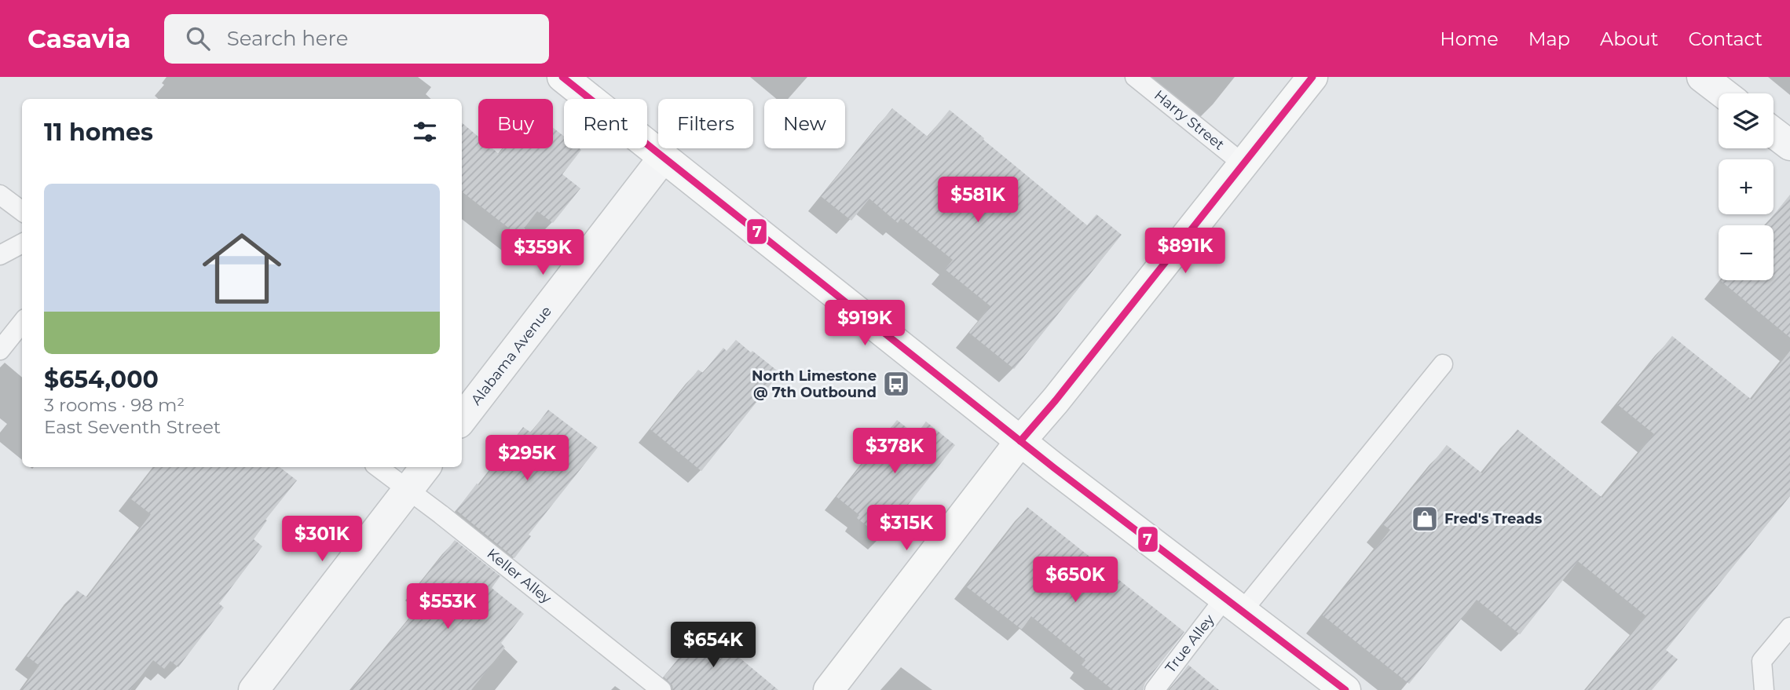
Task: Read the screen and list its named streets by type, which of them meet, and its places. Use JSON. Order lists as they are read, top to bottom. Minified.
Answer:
{"streets":{"street":["Alabama Avenue"],"lane":["Harry Street","Keller Alley","True Alley"]},"places":{"bus stop":["North Limestone @ 7th Outbound"],"shop":["Fred's Treads"]},"lines":["transit line 7"],"page":{"header":"Casavia","search":"Search here","nav":["Home","Map","About","Contact"],"map_buttons":["+","−"],"chip":["Buy","Rent","Filters","New"],"heading":"11 homes","list":[{"name":"$654,000","note":"3 rooms · 98 m² · East Seventh Street"}],"price":["$581K","$891K","$359K","$919K","$378K","$295K","$315K","$301K","$650K","$553K","$654K"]}}
